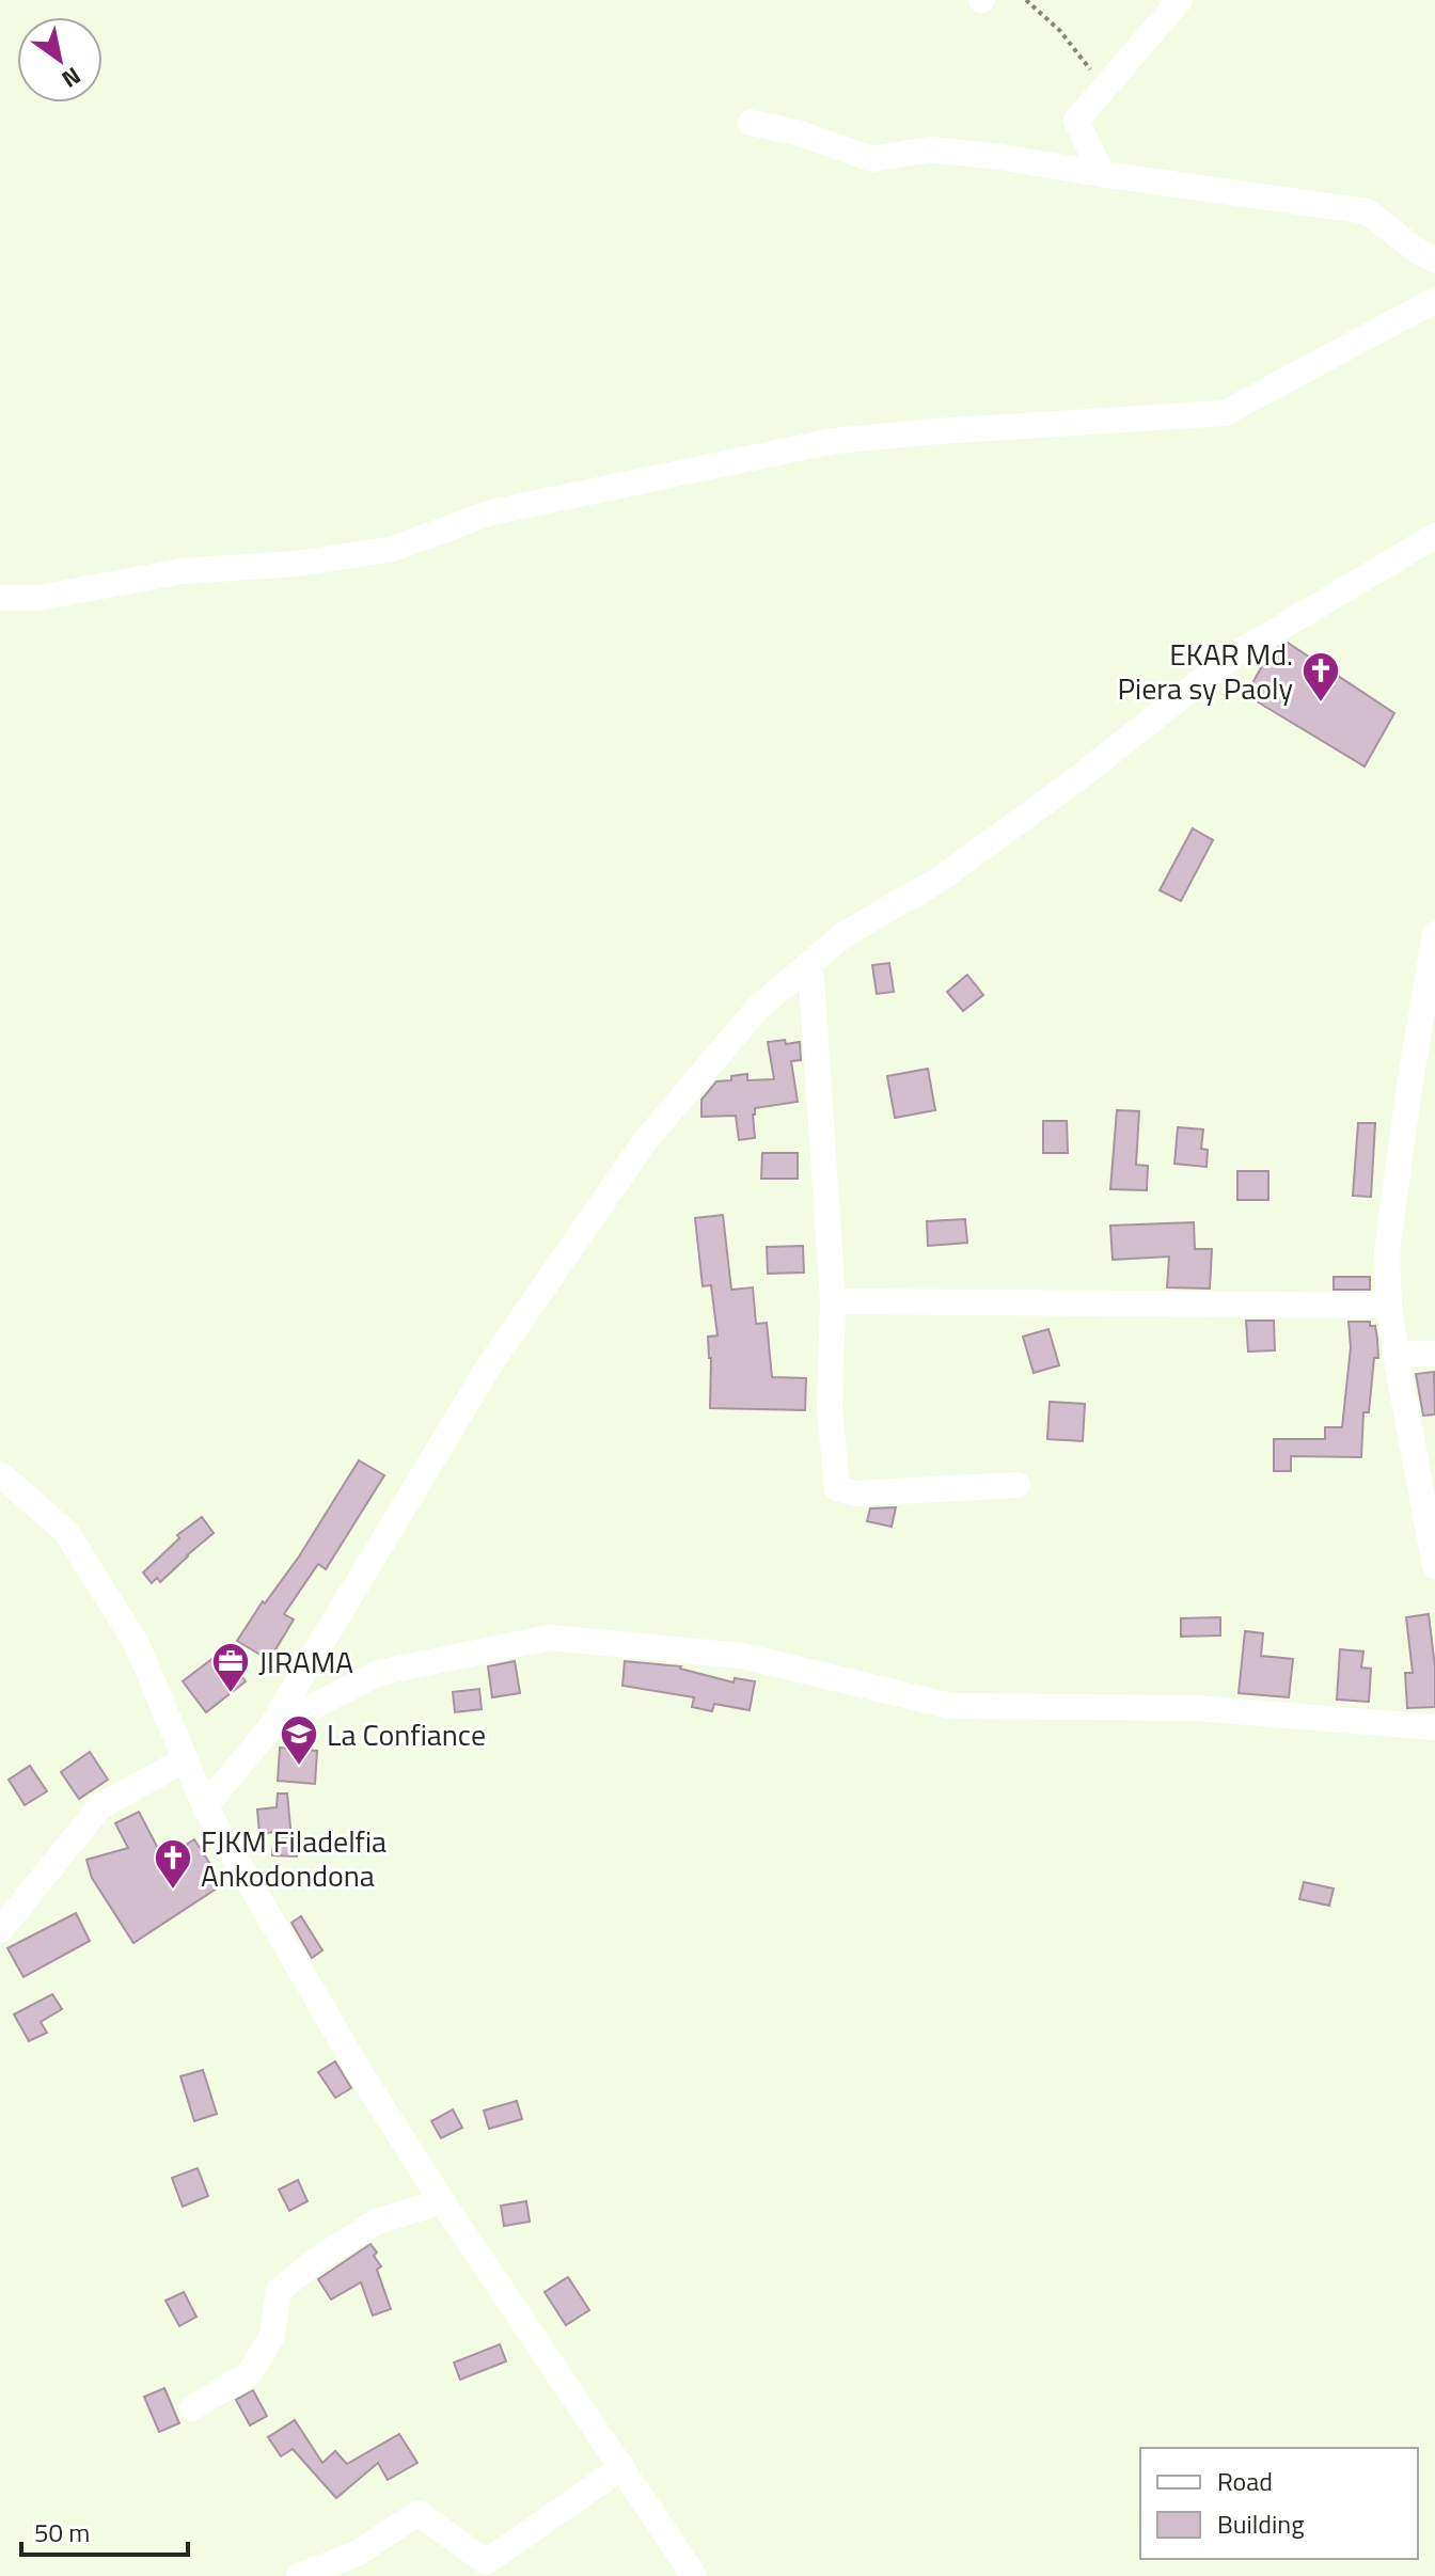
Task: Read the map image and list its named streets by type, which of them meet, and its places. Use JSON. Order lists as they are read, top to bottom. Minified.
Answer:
{"places":{"church":["EKAR Md. Piera sy Paoly","FJKM Filadelfia Ankodondona"],"office":["JIRAMA"],"school or university":["La Confiance"]},"legend":["Road","Building"],"scale_bar":"50 m","north":"bottom right"}
